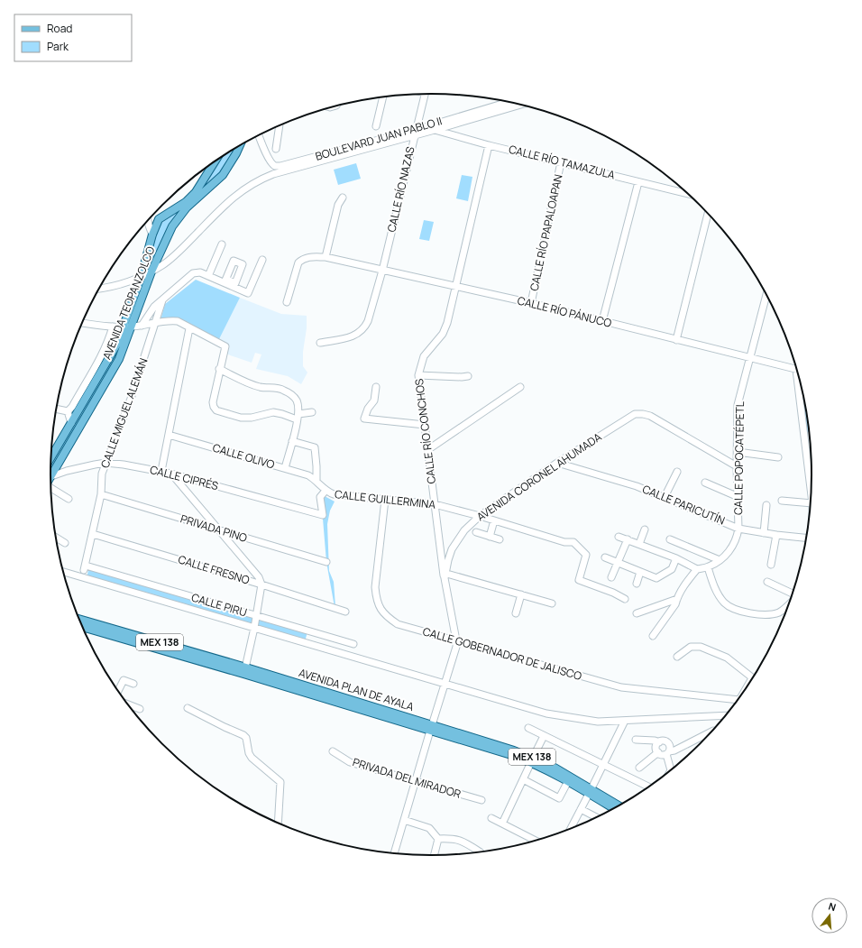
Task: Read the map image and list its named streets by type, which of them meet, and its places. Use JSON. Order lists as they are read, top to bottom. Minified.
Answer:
{"streets":{"main road":["AVENIDA TEOPANZOLCO","MEX 138","AVENIDA PLAN DE AYALA"],"street":["BOULEVARD JUAN PABLO II","CALLE RÍO TAMAZULA","CALLE RÍO NAZAS","CALLE RÍO PAPALOAPAN","CALLE RÍO PÁNUCO","CALLE MIGUEL ALEMÁN","CALLE RÍO CONCHOS","CALLE OLIVO","CALLE POPOCATÉPETL","AVENIDA CORONEL AHUMADA","CALLE CIPRÉS","CALLE GUILLERMINA","CALLE PARICUTÍN","PRIVADA PINO","CALLE FRESNO","CALLE PIRU","CALLE GOBERNADOR DE JALISCO","PRIVADA DEL MIRADOR"]},"crossings":[["BOULEVARD JUAN PABLO II","CALLE RÍO TAMAZULA"],["BOULEVARD JUAN PABLO II","CALLE RÍO NAZAS"],["BOULEVARD JUAN PABLO II","AVENIDA TEOPANZOLCO"],["CALLE RÍO TAMAZULA","CALLE RÍO PAPALOAPAN"],["CALLE RÍO TAMAZULA","CALLE RÍO CONCHOS"],["CALLE RÍO NAZAS","CALLE RÍO PÁNUCO"],["CALLE RÍO PAPALOAPAN","CALLE RÍO PÁNUCO"],["CALLE RÍO PÁNUCO","CALLE RÍO CONCHOS"],["CALLE RÍO PÁNUCO","CALLE POPOCATÉPETL"],["CALLE MIGUEL ALEMÁN","CALLE CIPRÉS"],["CALLE MIGUEL ALEMÁN","PRIVADA PINO"],["CALLE MIGUEL ALEMÁN","CALLE FRESNO"],["CALLE MIGUEL ALEMÁN","CALLE PIRU"],["CALLE RÍO CONCHOS","AVENIDA CORONEL AHUMADA"],["CALLE RÍO CONCHOS","CALLE GUILLERMINA"],["CALLE OLIVO","CALLE GUILLERMINA"],["CALLE POPOCATÉPETL","AVENIDA CORONEL AHUMADA"],["CALLE POPOCATÉPETL","CALLE PARICUTÍN"],["AVENIDA CORONEL AHUMADA","CALLE GUILLERMINA"],["AVENIDA CORONEL AHUMADA","CALLE PARICUTÍN"],["AVENIDA CORONEL AHUMADA","CALLE GOBERNADOR DE JALISCO"],["AVENIDA CORONEL AHUMADA","AVENIDA PLAN DE AYALA"],["AVENIDA CORONEL AHUMADA","PRIVADA DEL MIRADOR"],["CALLE CIPRÉS","CALLE GUILLERMINA"],["CALLE GUILLERMINA","CALLE GOBERNADOR DE JALISCO"]],"legend":["Road","Park"],"north":"top"}
